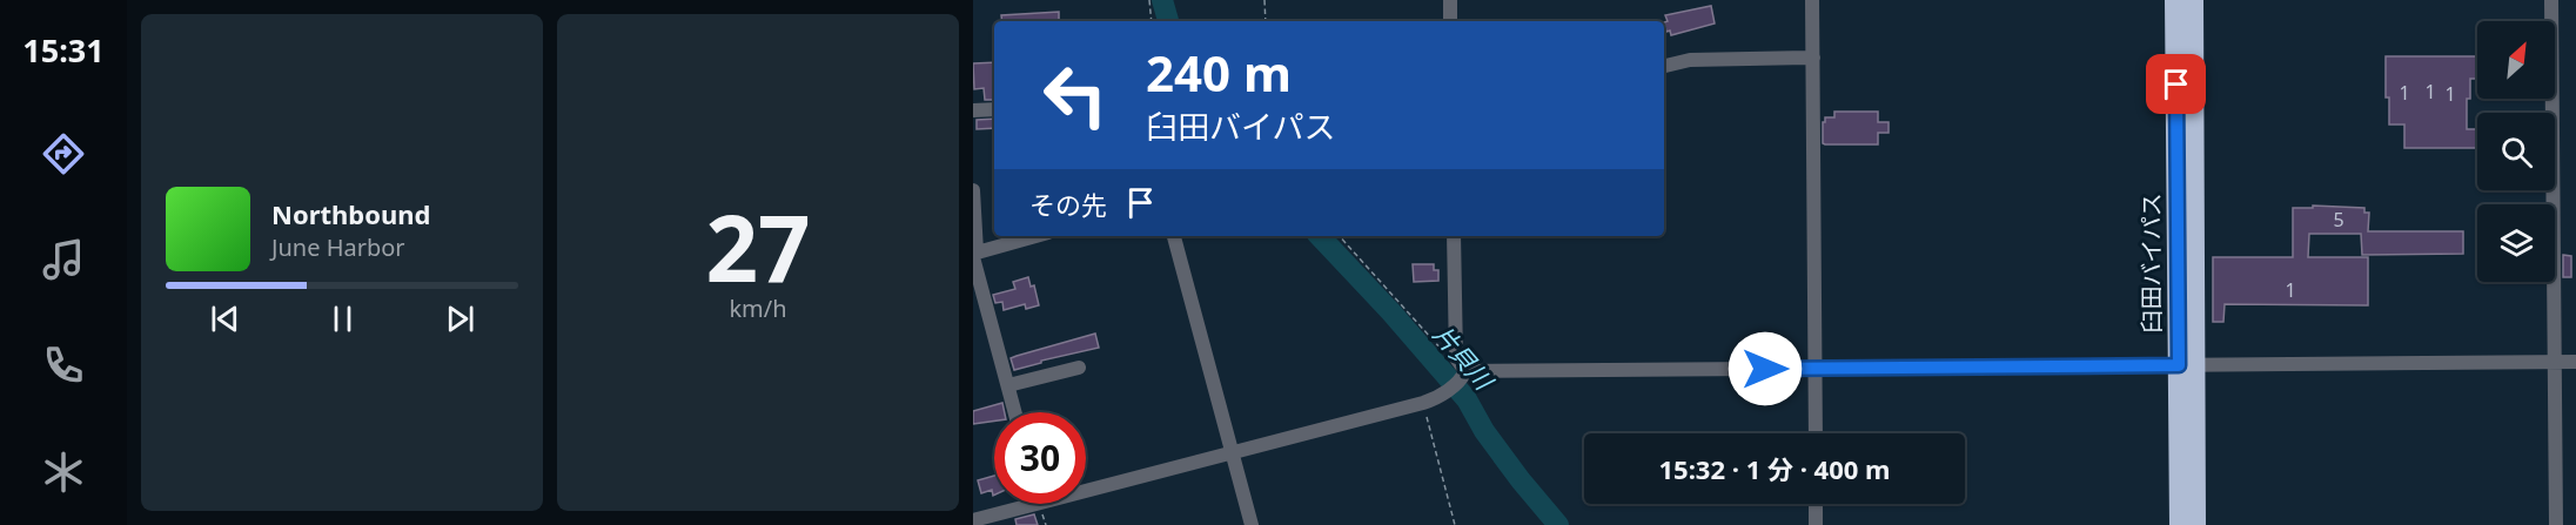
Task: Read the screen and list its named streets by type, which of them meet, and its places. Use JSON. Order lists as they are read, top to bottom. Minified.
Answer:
{"streets":{"highway":["臼田バイパス"]},"water":["片貝川"],"house_numbers":["1","1","1","5","1"],"north":"top right","page":{"tabs":"15:31","tile":["27","km/h"],"turn":["240 m","臼田バイパス"],"then":"その先","song":["Northbound","June Harbor"],"limit":"30","trip":"15:32 · 1 分 · 400 m"}}
